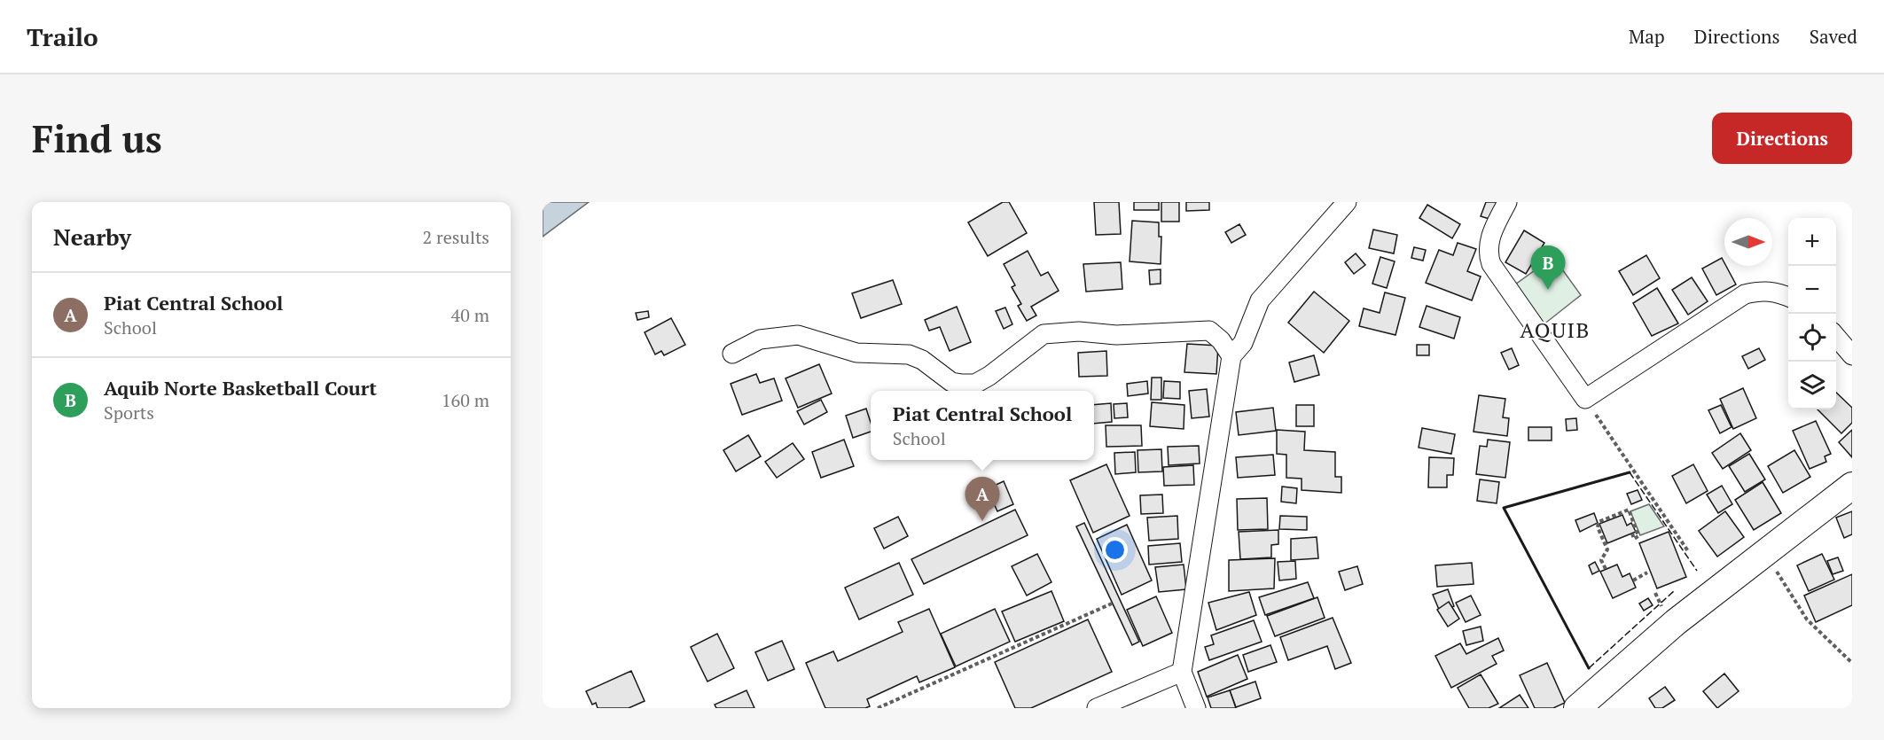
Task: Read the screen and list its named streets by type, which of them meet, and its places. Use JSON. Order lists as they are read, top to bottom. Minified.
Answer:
{"districts":["AQUIB"],"north":"right","page":{"header":"Trailo","nav":["Map","Directions","Saved"],"buttons":"Directions","title":"Find us","heading":["Nearby","2 results"],"map_buttons":["+","−"],"pins":["B","A"],"list":[{"mark":"A","name":"Piat Central School","note":"School","value":"40 m"},{"mark":"B","name":"Aquib Norte Basketball Court","note":"Sports","value":"160 m"}],"popup":["Piat Central School","School"]}}
